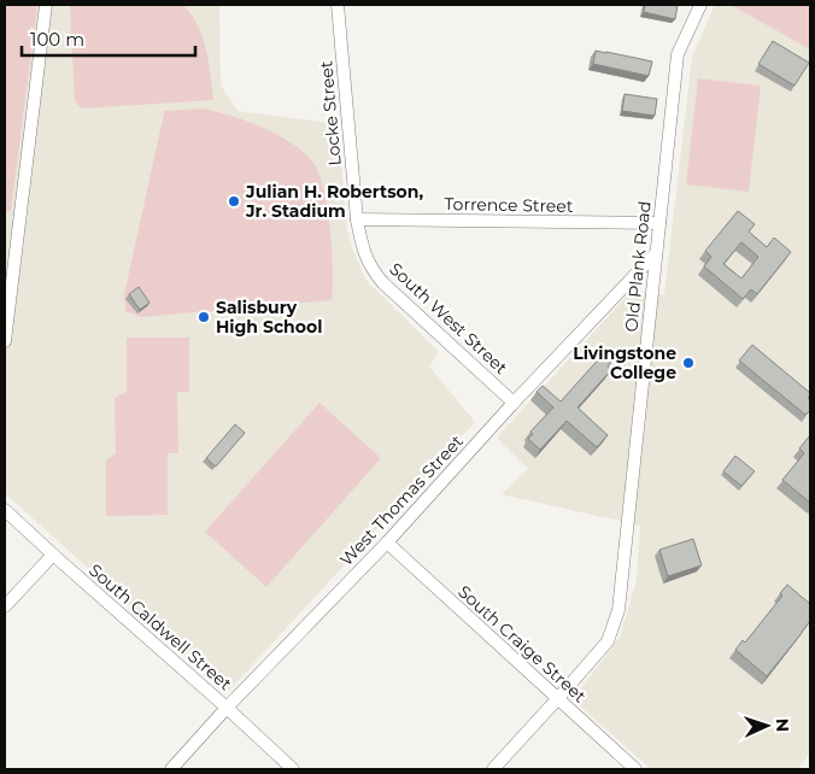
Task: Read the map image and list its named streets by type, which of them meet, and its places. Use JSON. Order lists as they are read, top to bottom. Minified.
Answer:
{"streets":{"street":["Locke Street","Torrence Street","Old Plank Road","South West Street","West Thomas Street","South Caldwell Street","South Craige Street"]},"crossings":[["Locke Street","Torrence Street"],["Locke Street","South West Street"],["Torrence Street","Old Plank Road"],["Torrence Street","South West Street"],["Old Plank Road","West Thomas Street"],["Old Plank Road","South Craige Street"],["South West Street","West Thomas Street"],["West Thomas Street","South Caldwell Street"],["West Thomas Street","South Craige Street"]],"places":["Julian H. Robertson, Jr. Stadium","Salisbury High School","Livingstone College"],"scale_bar":"100 m","north":"right"}
